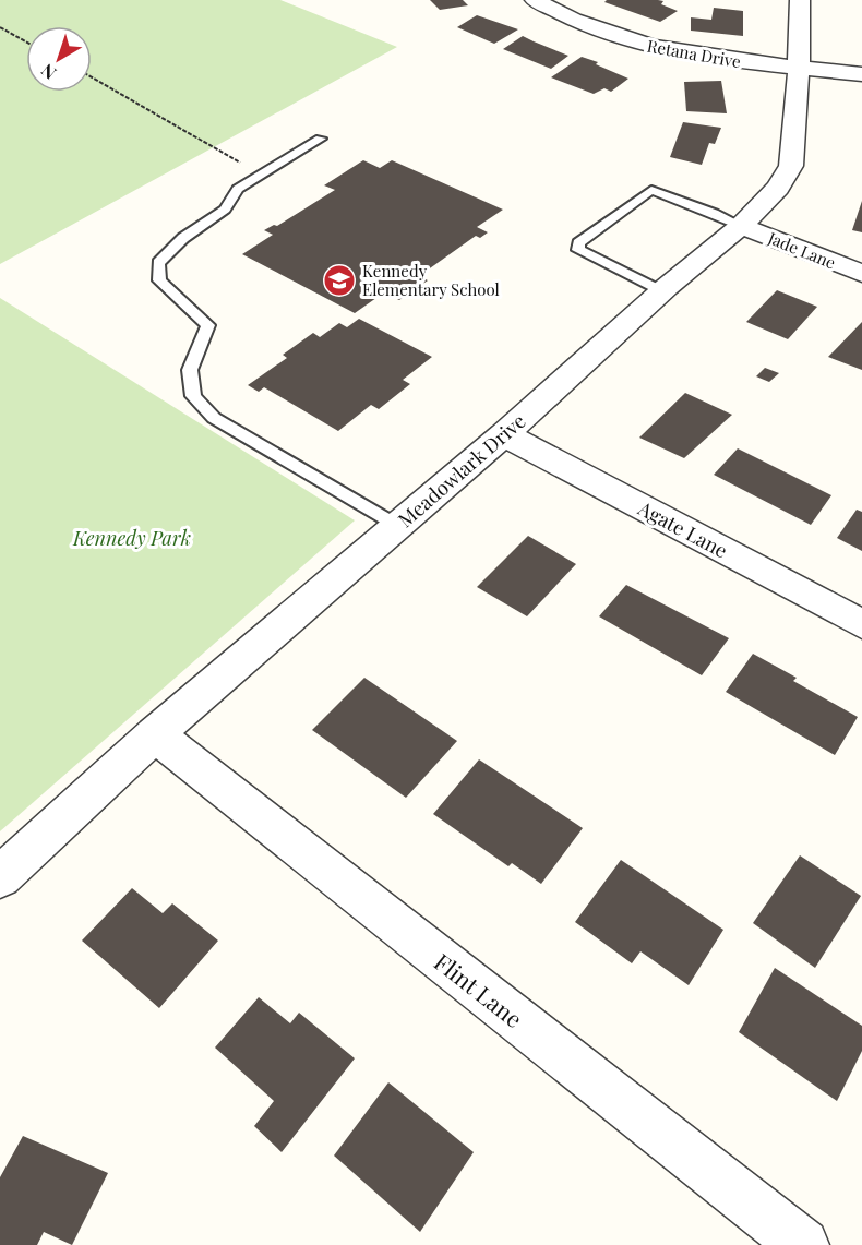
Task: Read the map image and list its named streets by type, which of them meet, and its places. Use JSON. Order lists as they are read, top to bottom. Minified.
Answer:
{"streets":{"street":["Retana Drive","Jade Lane","Meadowlark Drive","Agate Lane","Flint Lane"]},"crossings":[["Retana Drive","Meadowlark Drive"],["Jade Lane","Meadowlark Drive"],["Meadowlark Drive","Agate Lane"],["Meadowlark Drive","Flint Lane"]],"parks":["Kennedy Park"],"places":{"school or university":["Kennedy Elementary School"]},"north":"bottom left"}
